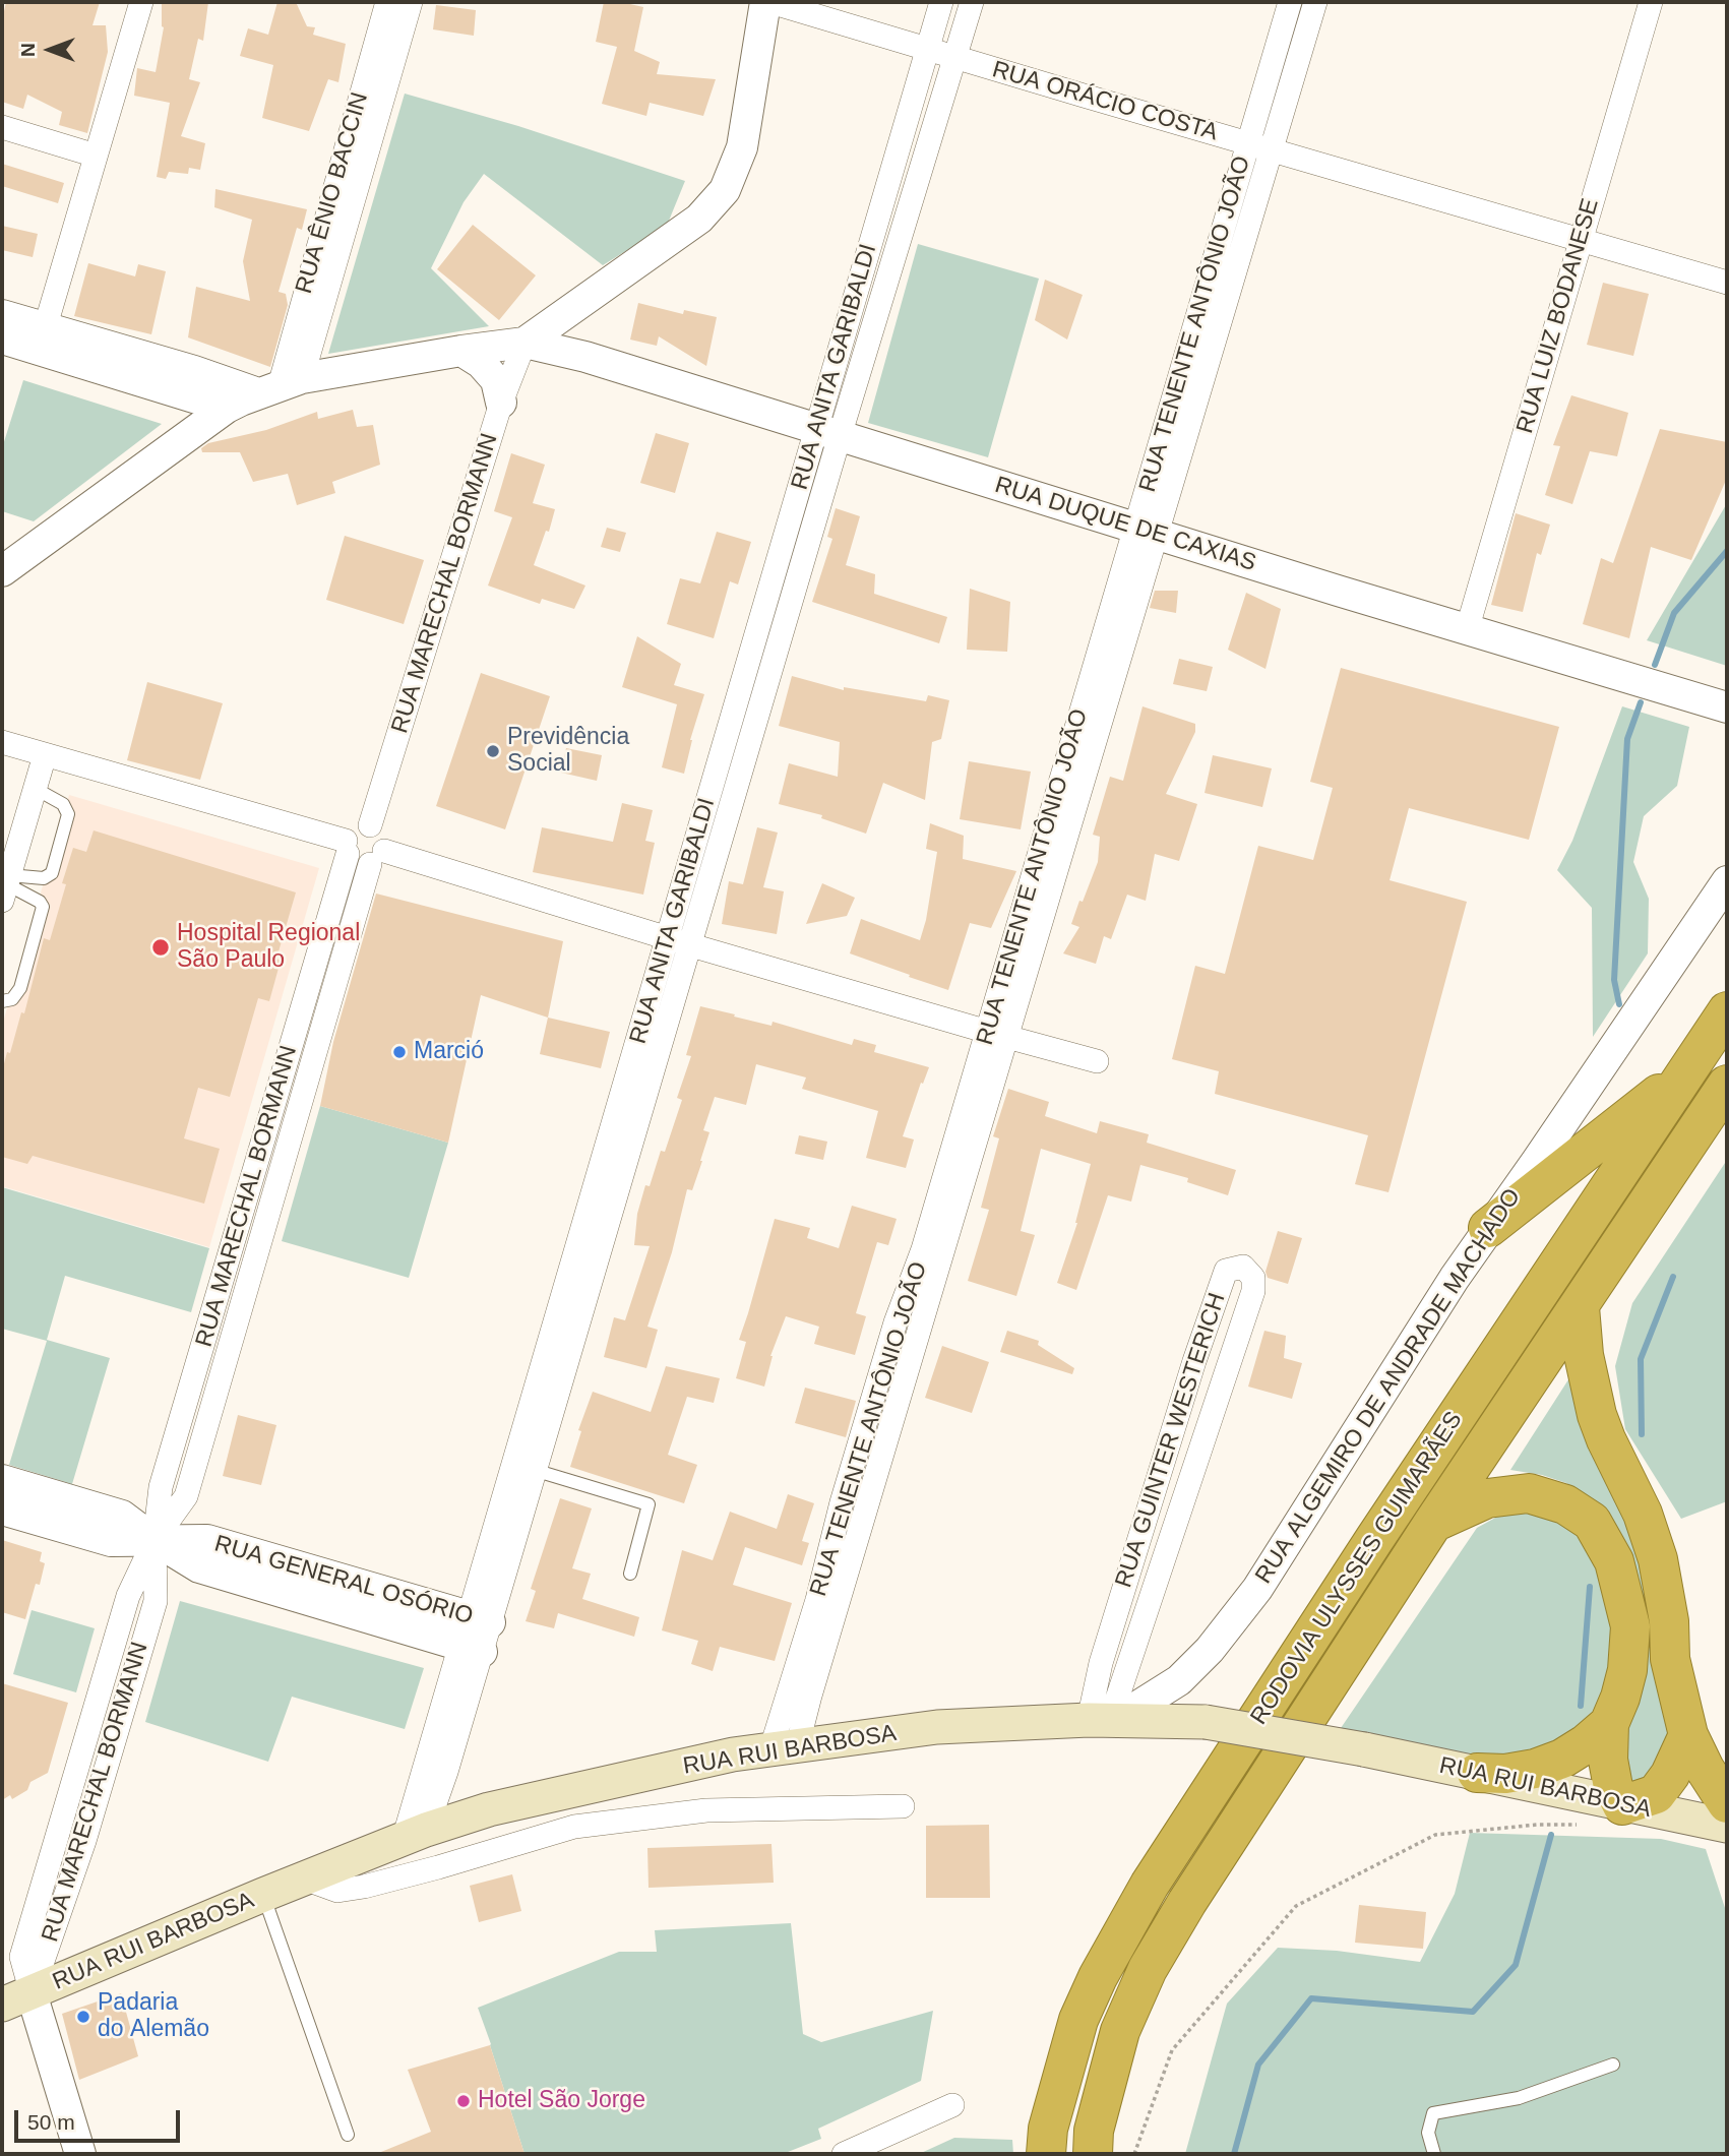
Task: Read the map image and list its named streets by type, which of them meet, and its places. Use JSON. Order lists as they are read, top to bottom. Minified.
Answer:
{"streets":{"highway":["RODOVIA ULYSSES GUIMARÃES"],"main road":["RUA RUI BARBOSA"],"street":["RUA ORÁCIO COSTA","RUA ÊNIO BACCIN","RUA LUIZ BODANESE","RUA TENENTE ANTÔNIO JOÃO","RUA ANITA GARIBALDI","RUA DUQUE DE CAXIAS","RUA MARECHAL BORMANN","RUA ALGEMIRO DE ANDRADE MACHADO","RUA GUINTER WESTERICH","RUA GENERAL OSÓRIO"]},"crossings":[["RUA ORÁCIO COSTA","RUA LUIZ BODANESE"],["RUA ORÁCIO COSTA","RUA TENENTE ANTÔNIO JOÃO"],["RUA ORÁCIO COSTA","RUA ANITA GARIBALDI"],["RUA LUIZ BODANESE","RUA DUQUE DE CAXIAS"],["RUA TENENTE ANTÔNIO JOÃO","RUA DUQUE DE CAXIAS"],["RUA TENENTE ANTÔNIO JOÃO","RUA RUI BARBOSA"],["RUA ANITA GARIBALDI","RUA DUQUE DE CAXIAS"],["RUA ANITA GARIBALDI","RUA GENERAL OSÓRIO"],["RUA ANITA GARIBALDI","RUA RUI BARBOSA"],["RUA DUQUE DE CAXIAS","RUA MARECHAL BORMANN"],["RUA MARECHAL BORMANN","RUA GENERAL OSÓRIO"],["RUA MARECHAL BORMANN","RUA RUI BARBOSA"],["RUA ALGEMIRO DE ANDRADE MACHADO","RUA GUINTER WESTERICH"],["RUA ALGEMIRO DE ANDRADE MACHADO","RUA RUI BARBOSA"],["RUA GUINTER WESTERICH","RUA RUI BARBOSA"]],"places":["Previdência Social","Hospital Regional São Paulo","Marció","Padaria do Alemão","Hotel São Jorge"],"scale_bar":"50 m","north":"left"}
